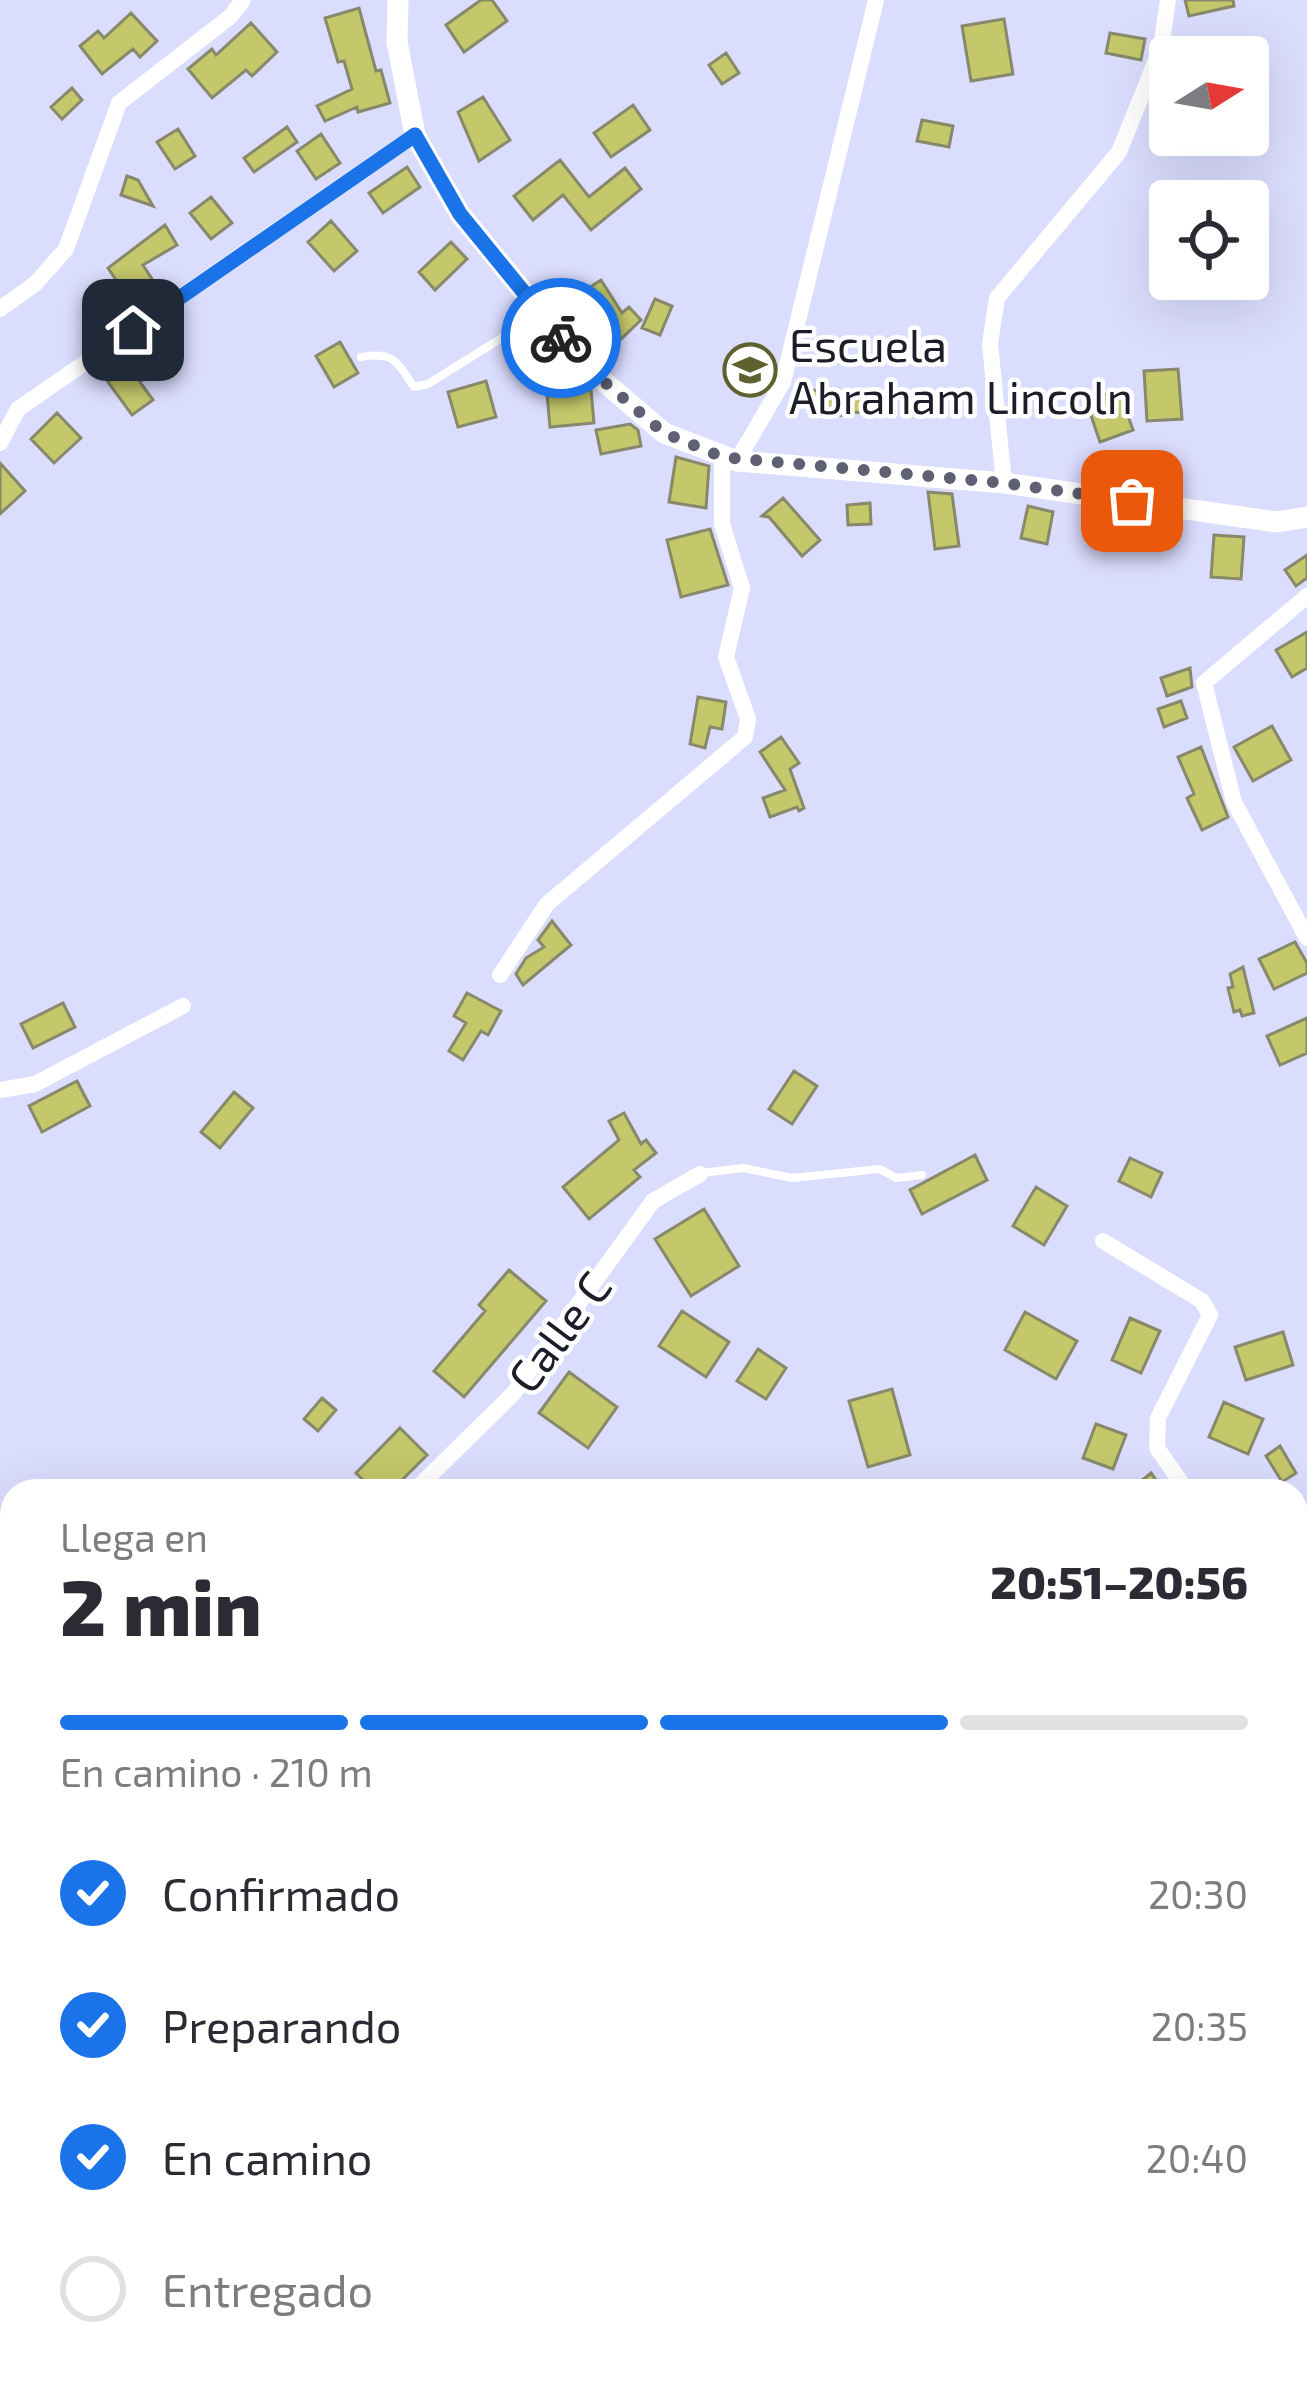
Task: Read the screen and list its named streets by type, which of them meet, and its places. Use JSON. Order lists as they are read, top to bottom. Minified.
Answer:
{"streets":{"street":["Calle C"]},"places":{"school or university":["Escuela Abraham Lincoln"]},"north":"right","page":{"heading":["2 min","Llega en","20:51–20:56"],"bar":"En camino · 210 m","list":[["Confirmado","20:30"],["Preparando","20:35"],["En camino","20:40"],"Entregado"]}}
